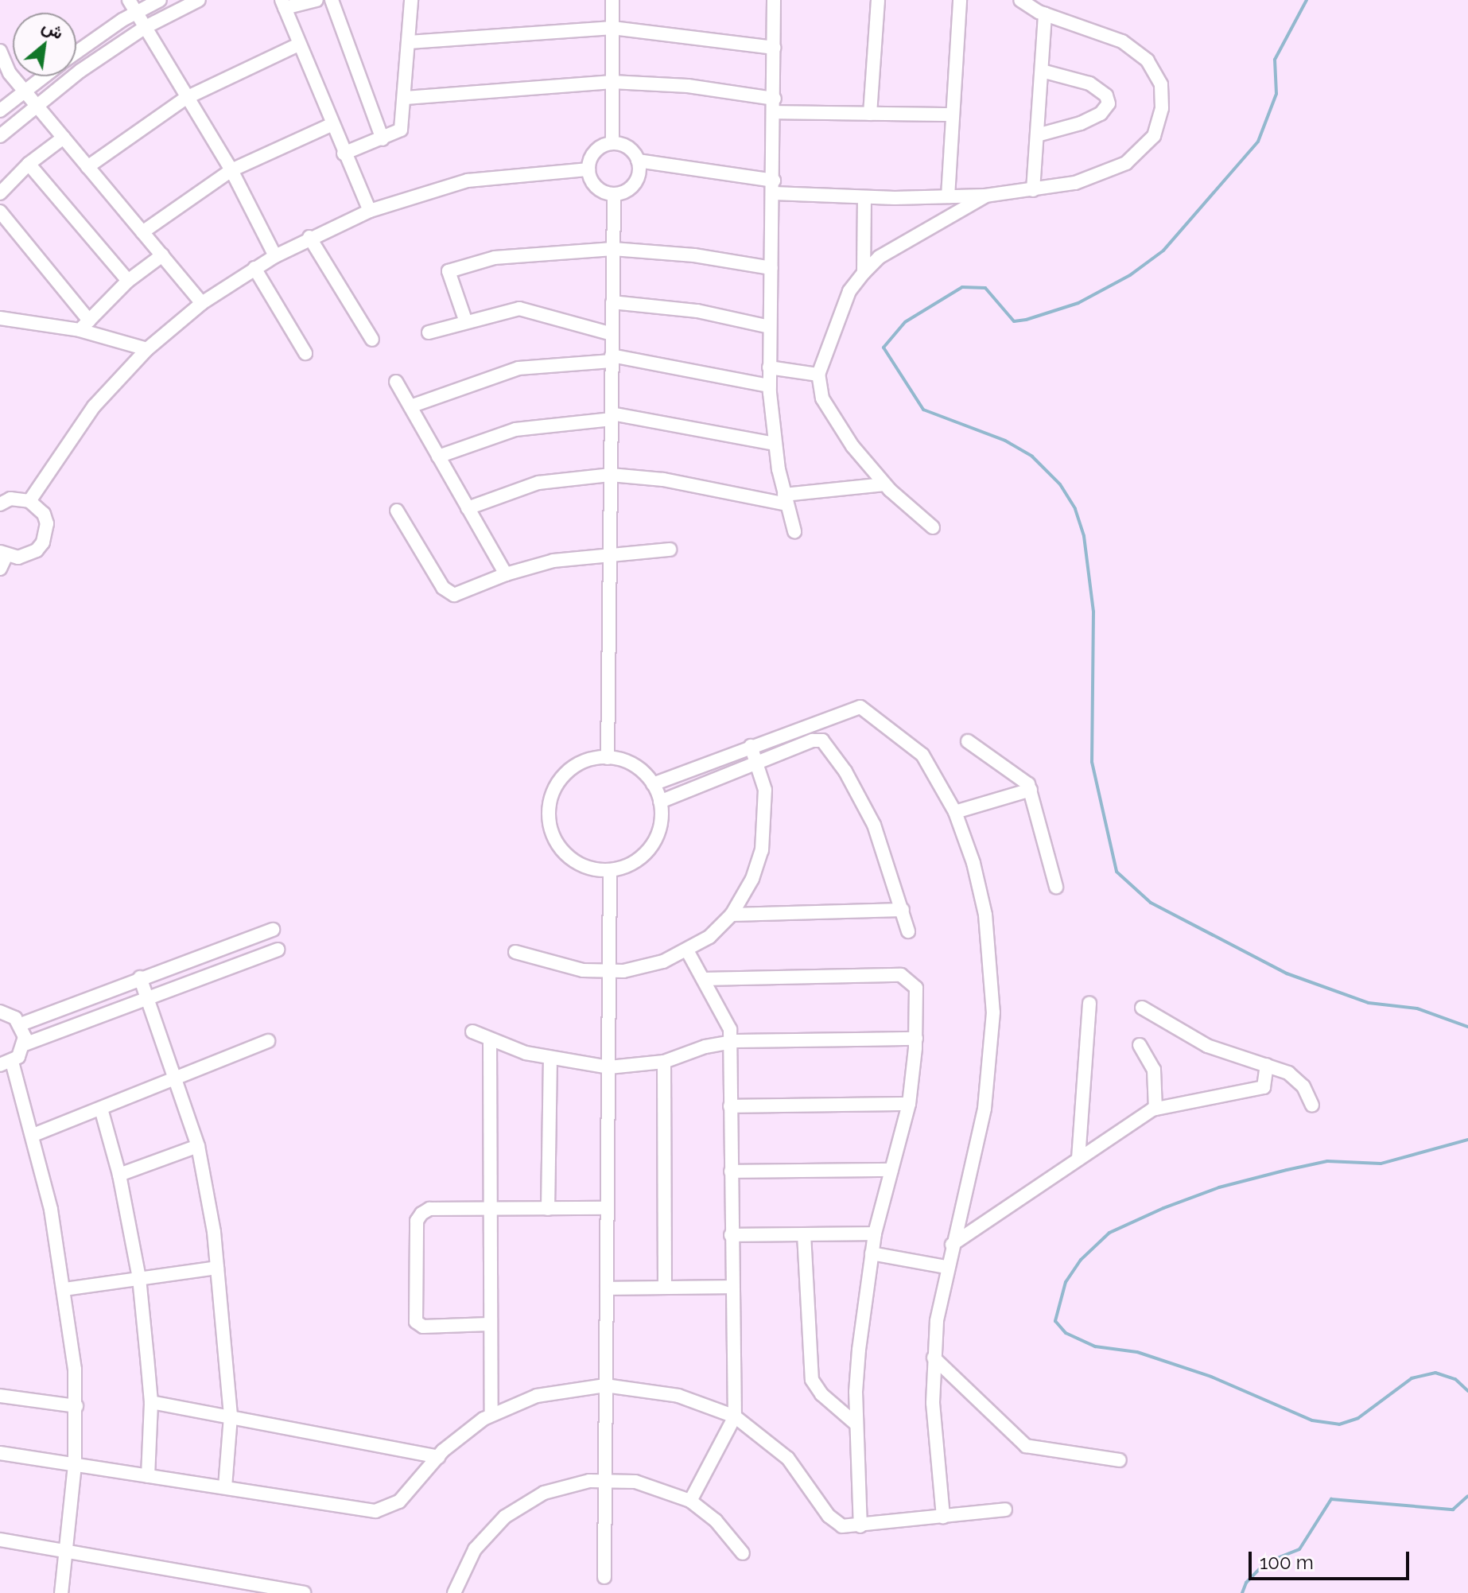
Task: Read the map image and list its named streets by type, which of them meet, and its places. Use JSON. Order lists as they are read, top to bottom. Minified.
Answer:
{"scale_bar":"100 m","north":"top right"}
